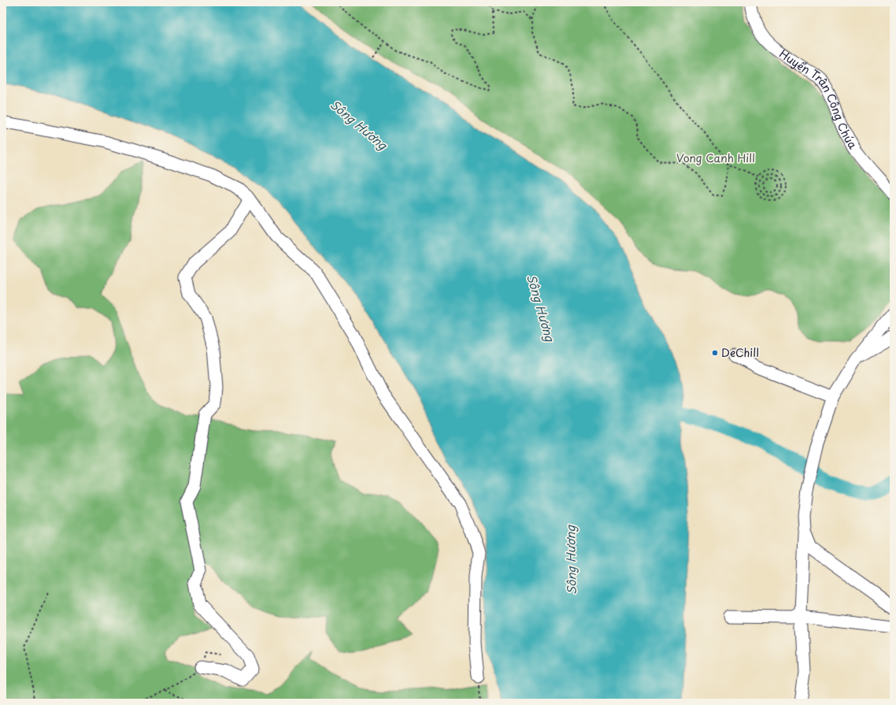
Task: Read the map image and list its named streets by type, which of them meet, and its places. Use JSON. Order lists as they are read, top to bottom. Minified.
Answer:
{"streets":{"street":["Huyền Trân Công Chúa"]},"water":["Sông Hương"],"parks":["Vong Canh Hill"],"places":["DeChill"]}
